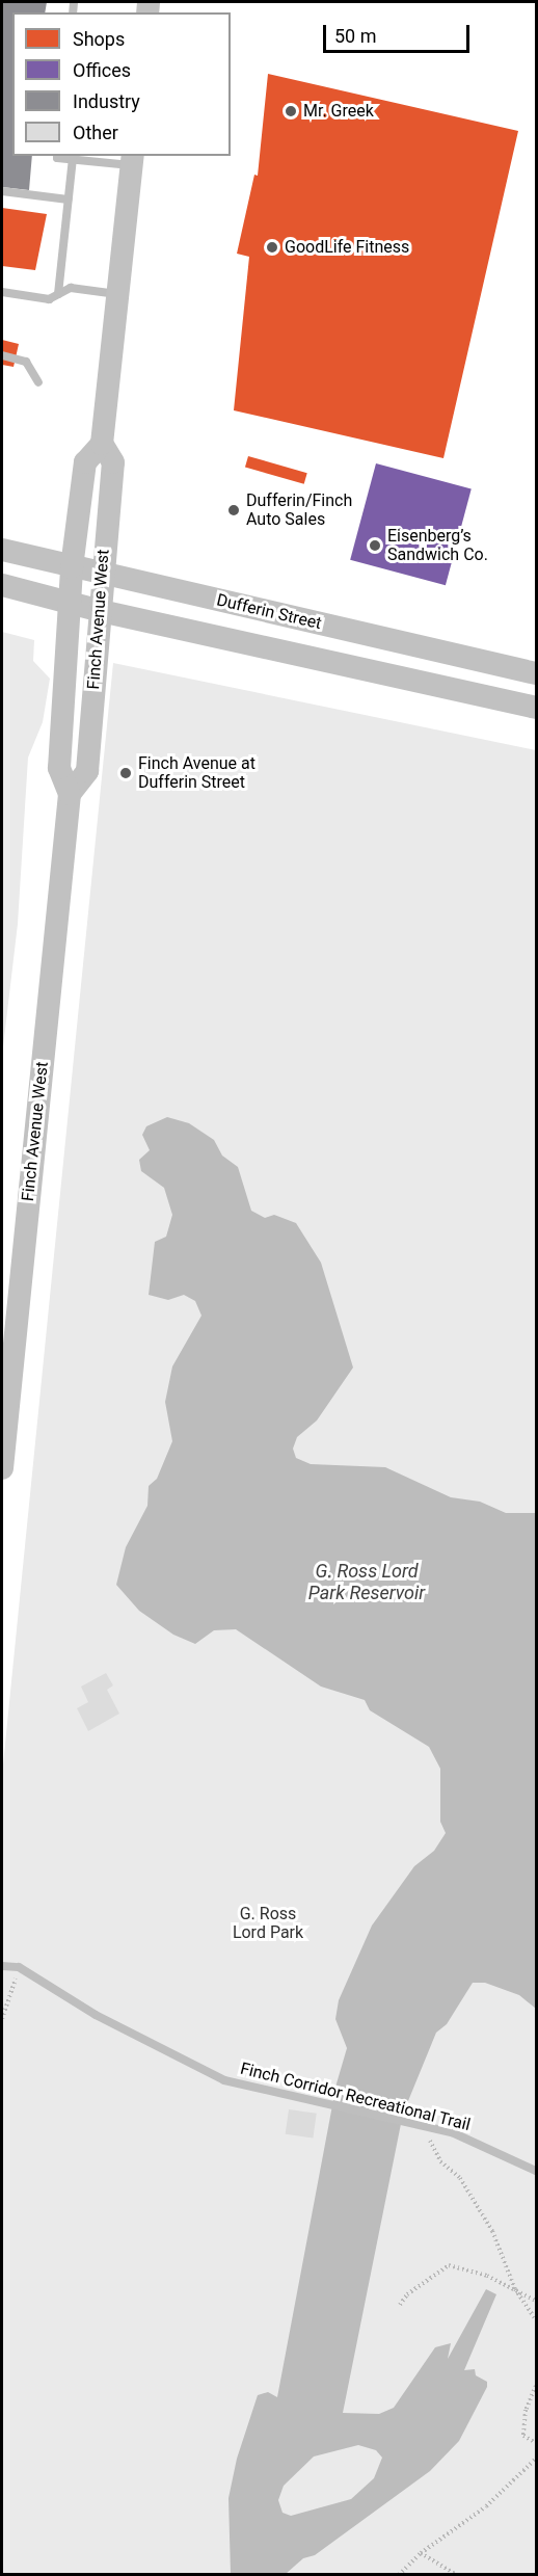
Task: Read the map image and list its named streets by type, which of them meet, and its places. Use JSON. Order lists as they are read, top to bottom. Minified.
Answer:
{"streets":{"main road":["Dufferin Street","Finch Avenue West"],"lane":["Finch Corridor Recreational Trail"]},"crossings":[["Dufferin Street","Finch Avenue West"]],"water":["G. Ross Lord Park Reservoir"],"parks":["G. Ross Lord Park"],"places":["Mr. Greek","GoodLife Fitness","Dufferin/Finch Auto Sales","Eisenberg’s Sandwich Co.","Finch Avenue at Dufferin Street"],"legend":["Shops","Offices","Industry","Other"],"scale_bar":"50 m"}
